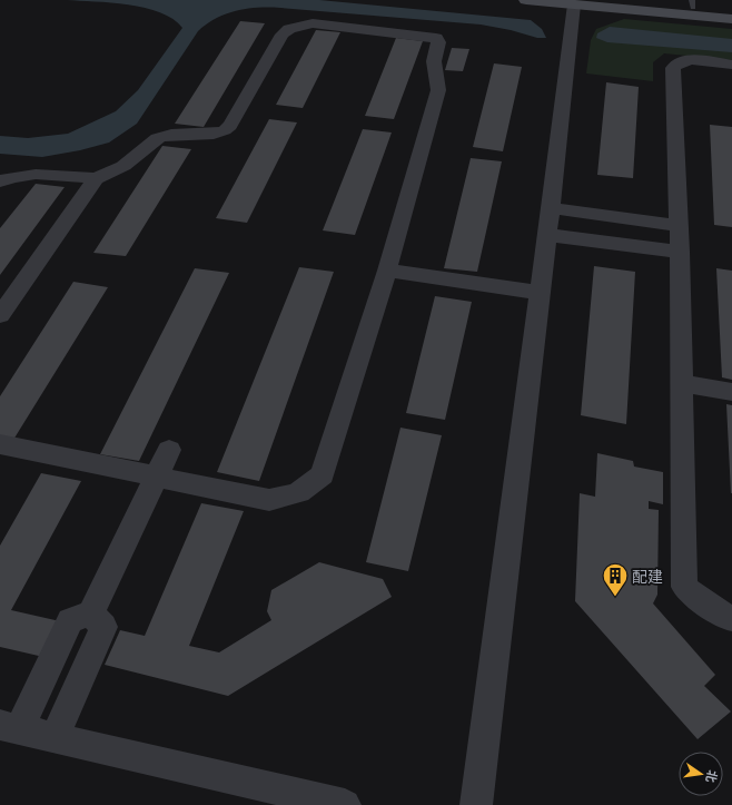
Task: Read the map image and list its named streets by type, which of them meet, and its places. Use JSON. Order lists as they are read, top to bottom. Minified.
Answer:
{"places":{"building":["配建"]},"north":"right"}
